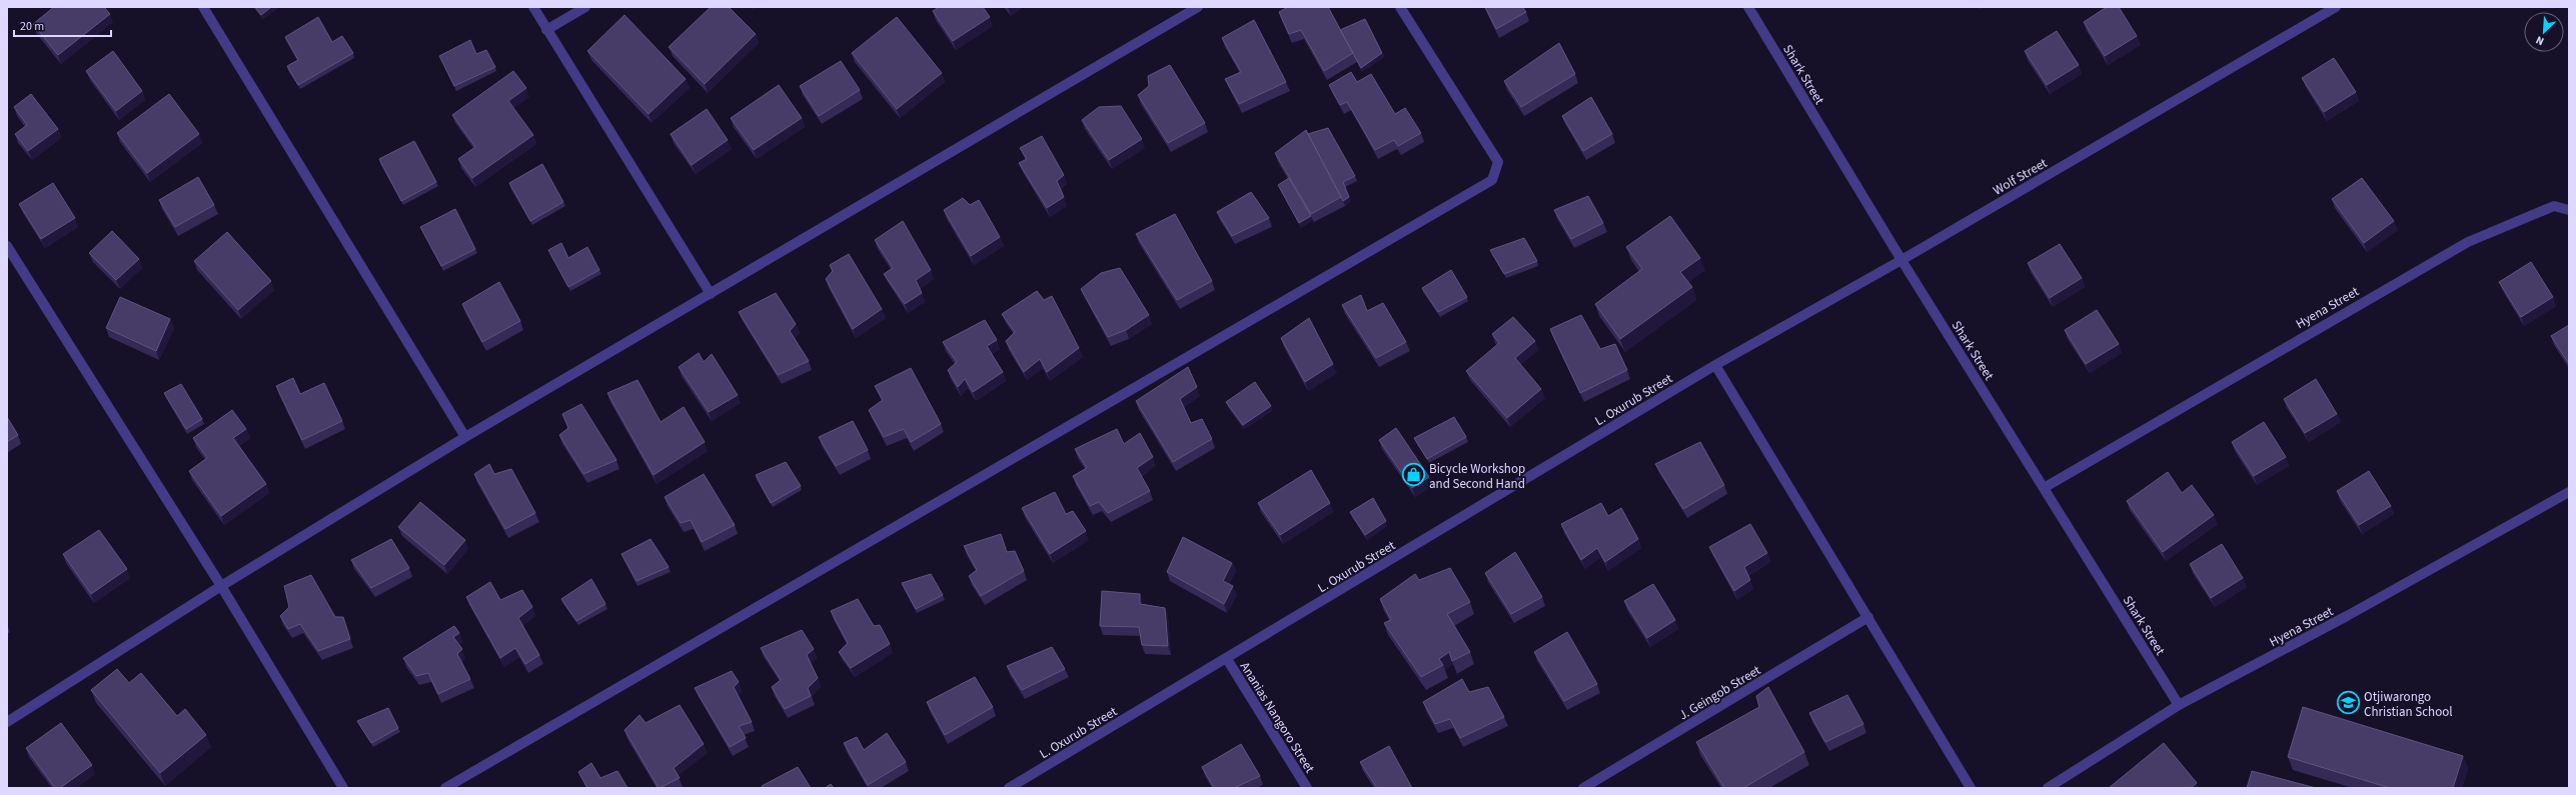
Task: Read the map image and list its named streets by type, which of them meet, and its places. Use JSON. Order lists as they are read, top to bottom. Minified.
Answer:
{"streets":{"street":["Shark Street","Wolf Street","Hyena Street","L. Oxurub Street","J. Geingob Street","Ananias Nangoro Street"]},"crossings":[["Shark Street","Wolf Street"],["Shark Street","Hyena Street"],["Wolf Street","L. Oxurub Street"],["L. Oxurub Street","Ananias Nangoro Street"]],"places":{"shop":["Bicycle Workshop and Second Hand"],"school or university":["Otjiwarongo Christian School"]},"scale_bar":"20 m","north":"bottom left"}
